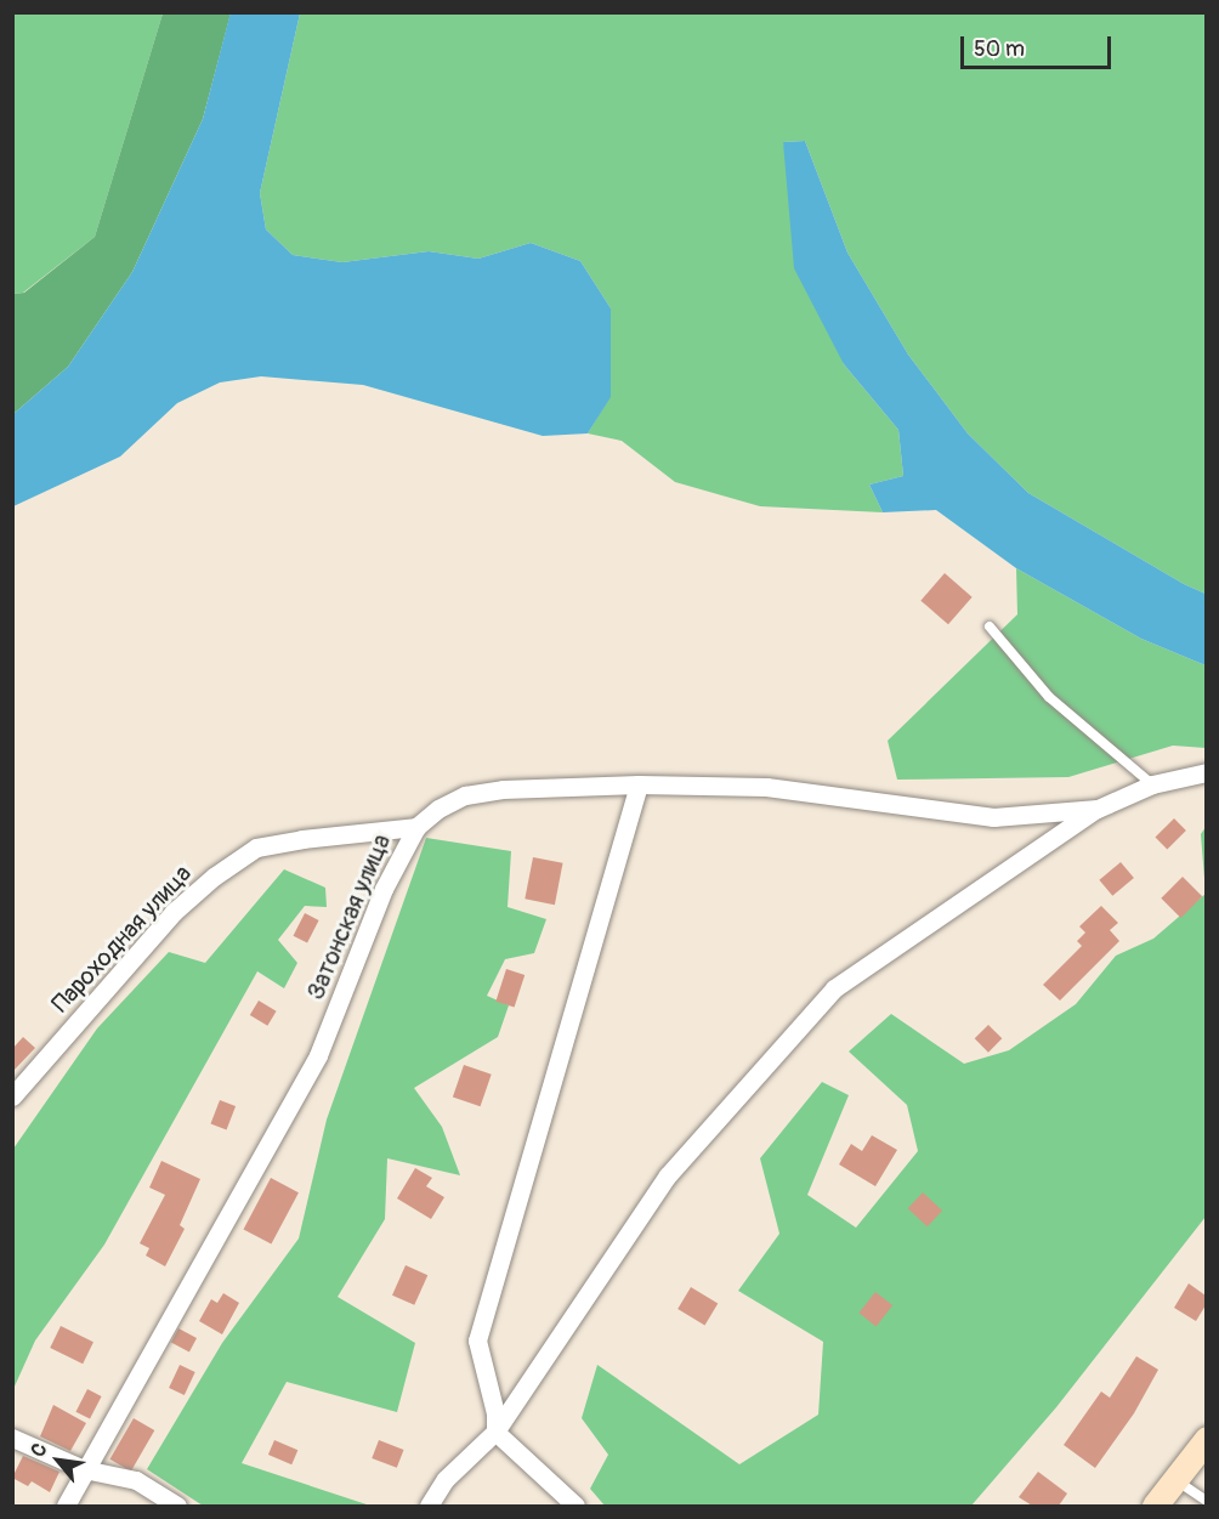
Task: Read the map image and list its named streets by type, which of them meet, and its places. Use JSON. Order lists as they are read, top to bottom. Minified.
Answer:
{"streets":{"street":["Затонская улица","Пароходная улица"]},"crossings":[["Затонская улица","Пароходная улица"]],"scale_bar":"50 m","north":"top left"}
